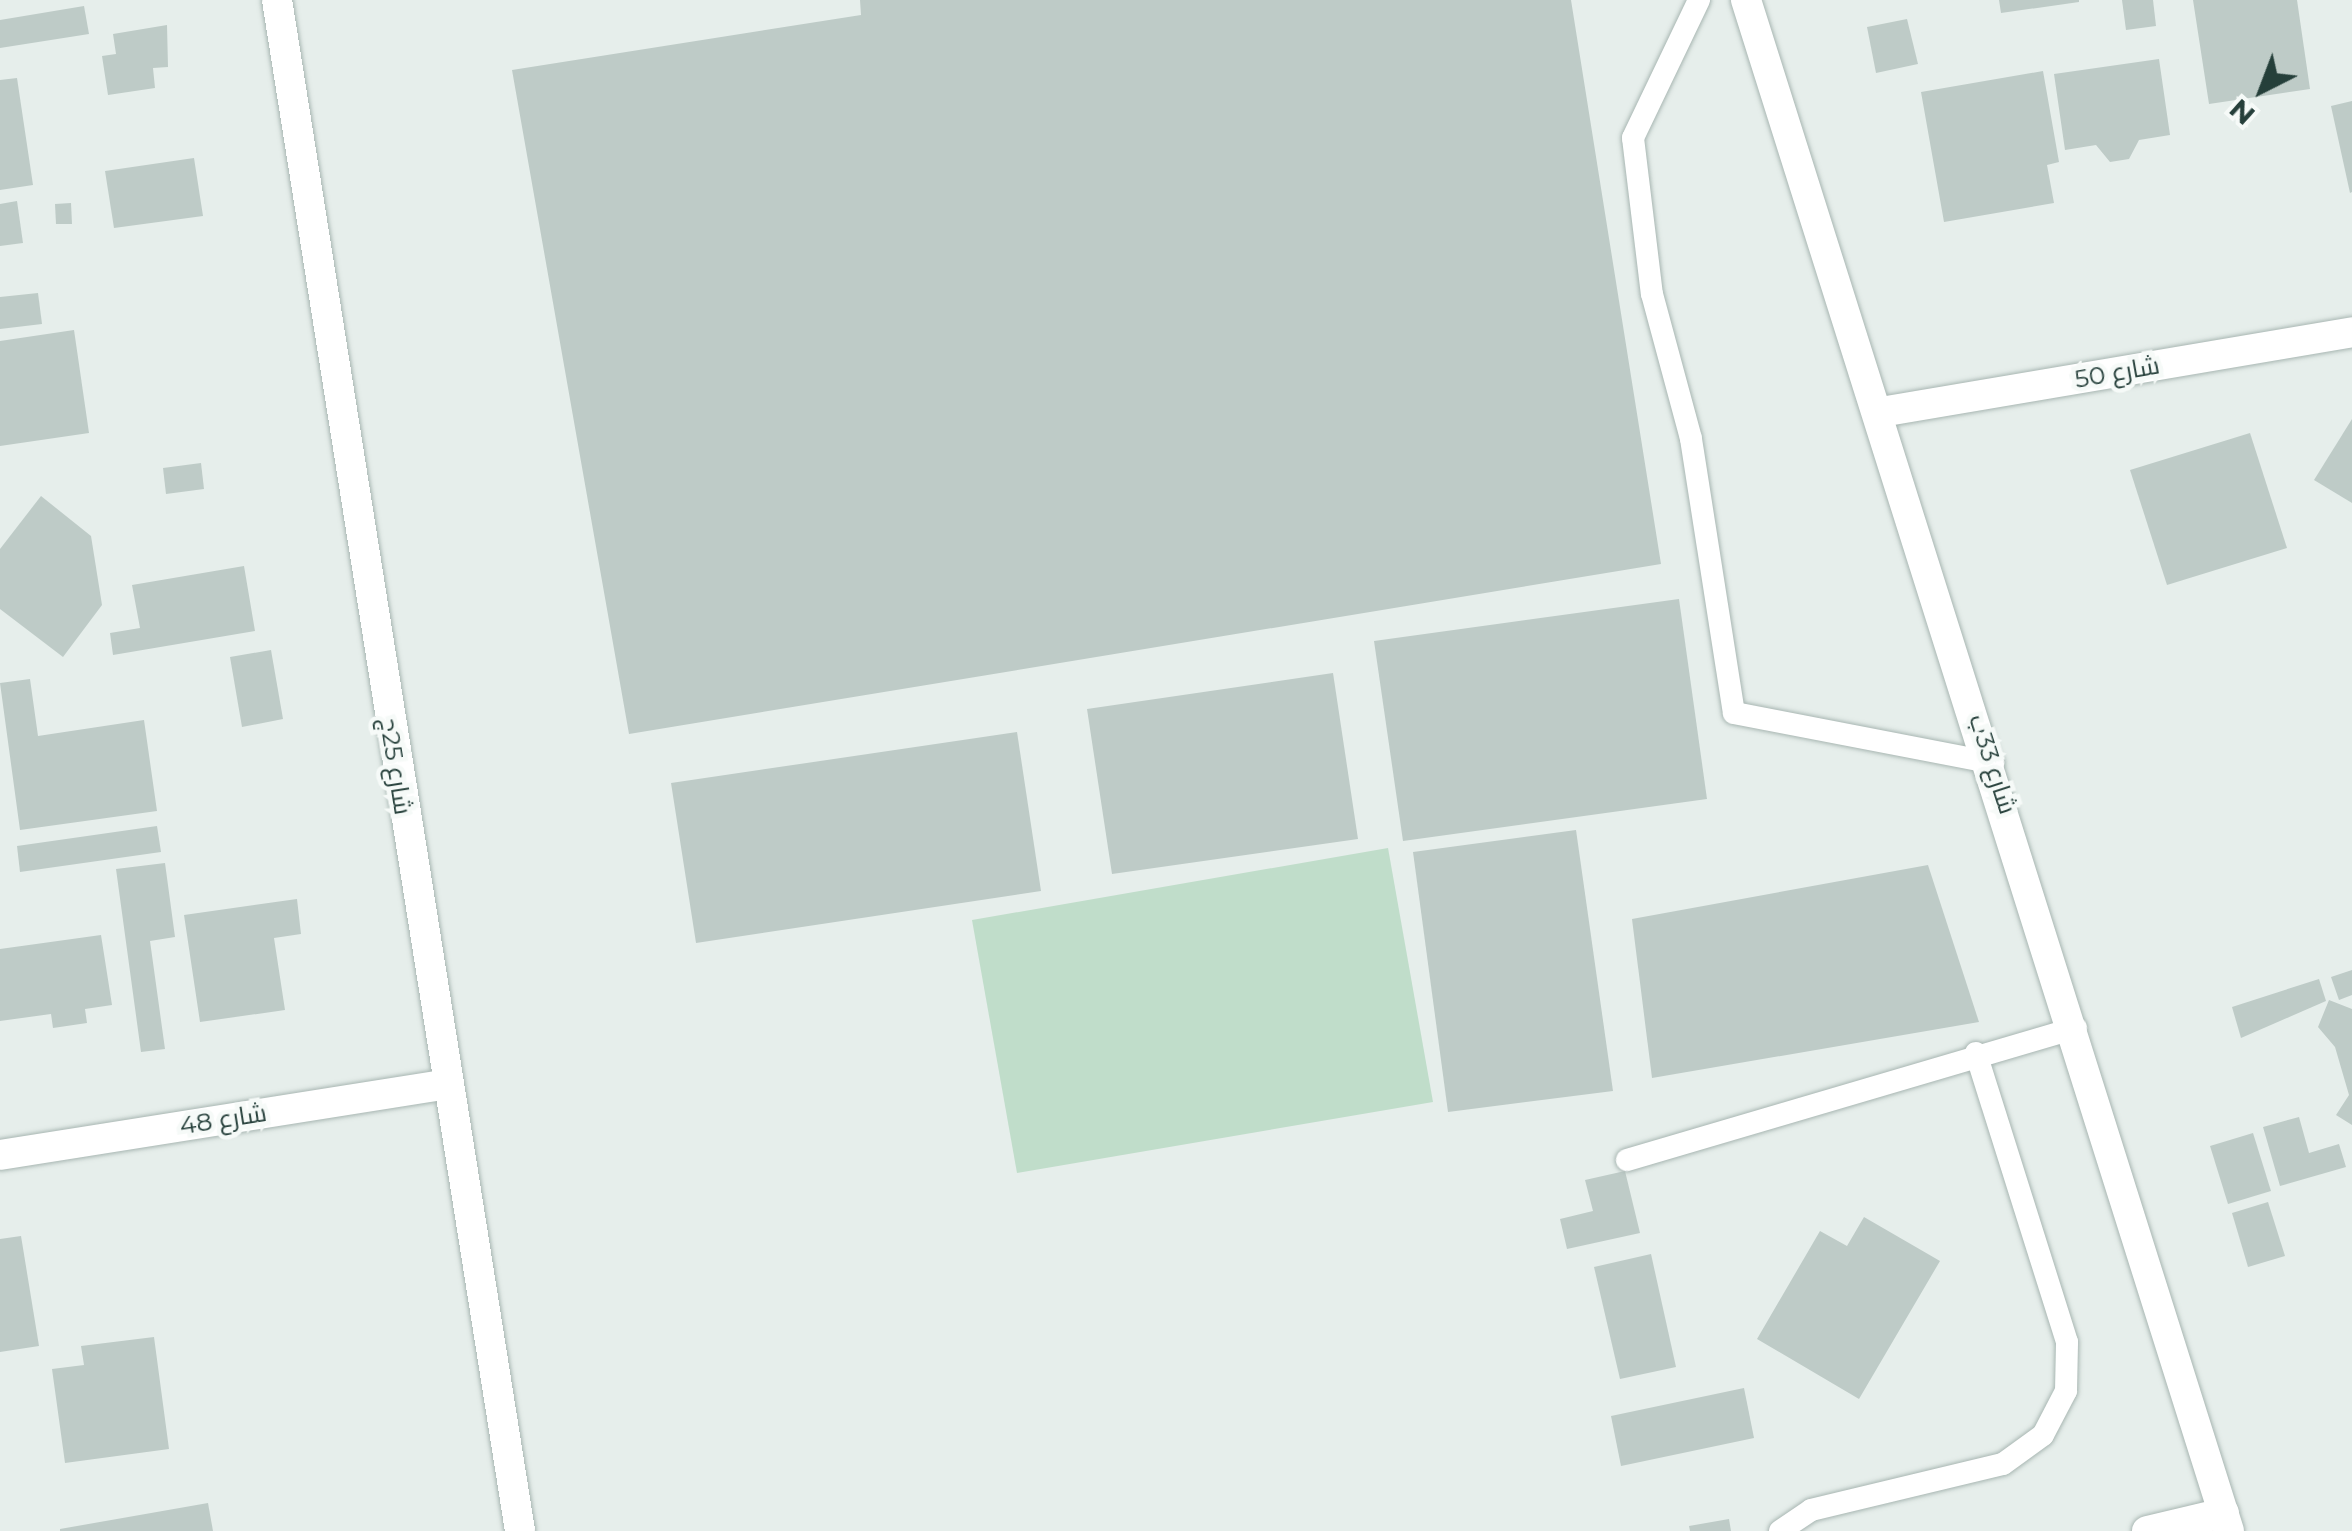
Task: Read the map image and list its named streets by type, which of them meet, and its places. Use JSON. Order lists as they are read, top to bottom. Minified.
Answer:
{"streets":{"street":["شارع 50","شارع 33ب","شارع 25ج","شارع 48"]},"crossings":[["شارع 50","شارع 33ب"],["شارع 25ج","شارع 48"]],"north":"bottom left"}
